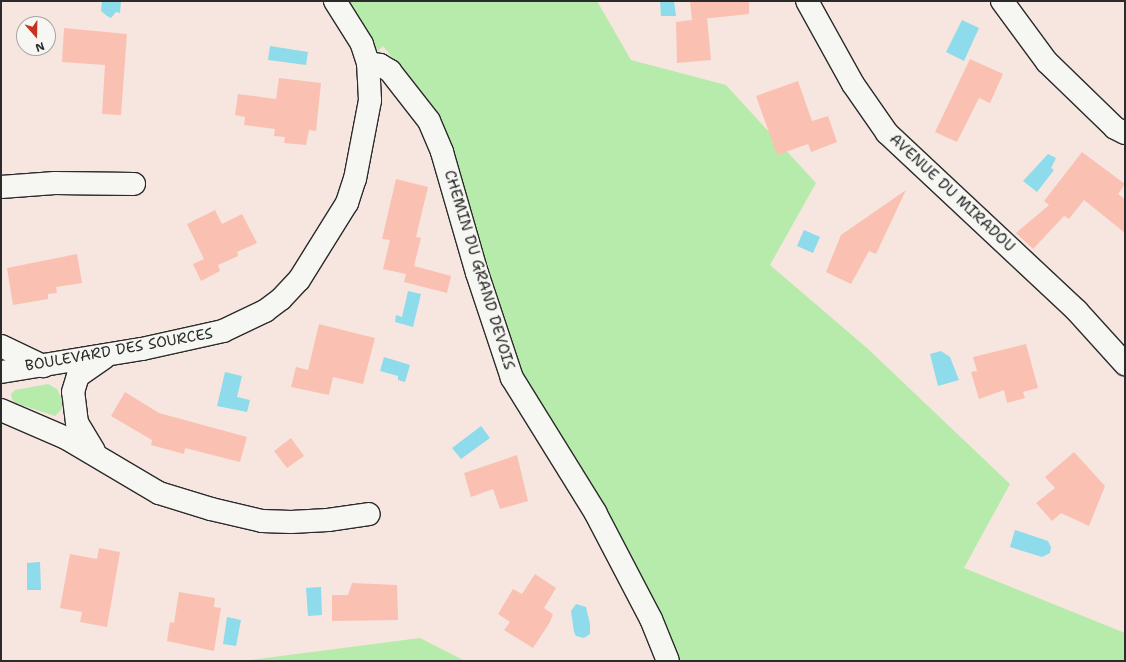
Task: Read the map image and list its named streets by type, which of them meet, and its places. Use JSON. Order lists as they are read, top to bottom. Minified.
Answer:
{"streets":{"street":["AVENUE DU MIRADOU","CHEMIN DU GRAND DEVOIS","BOULEVARD DES SOURCES"]},"crossings":[["CHEMIN DU GRAND DEVOIS","BOULEVARD DES SOURCES"]],"north":"bottom"}
